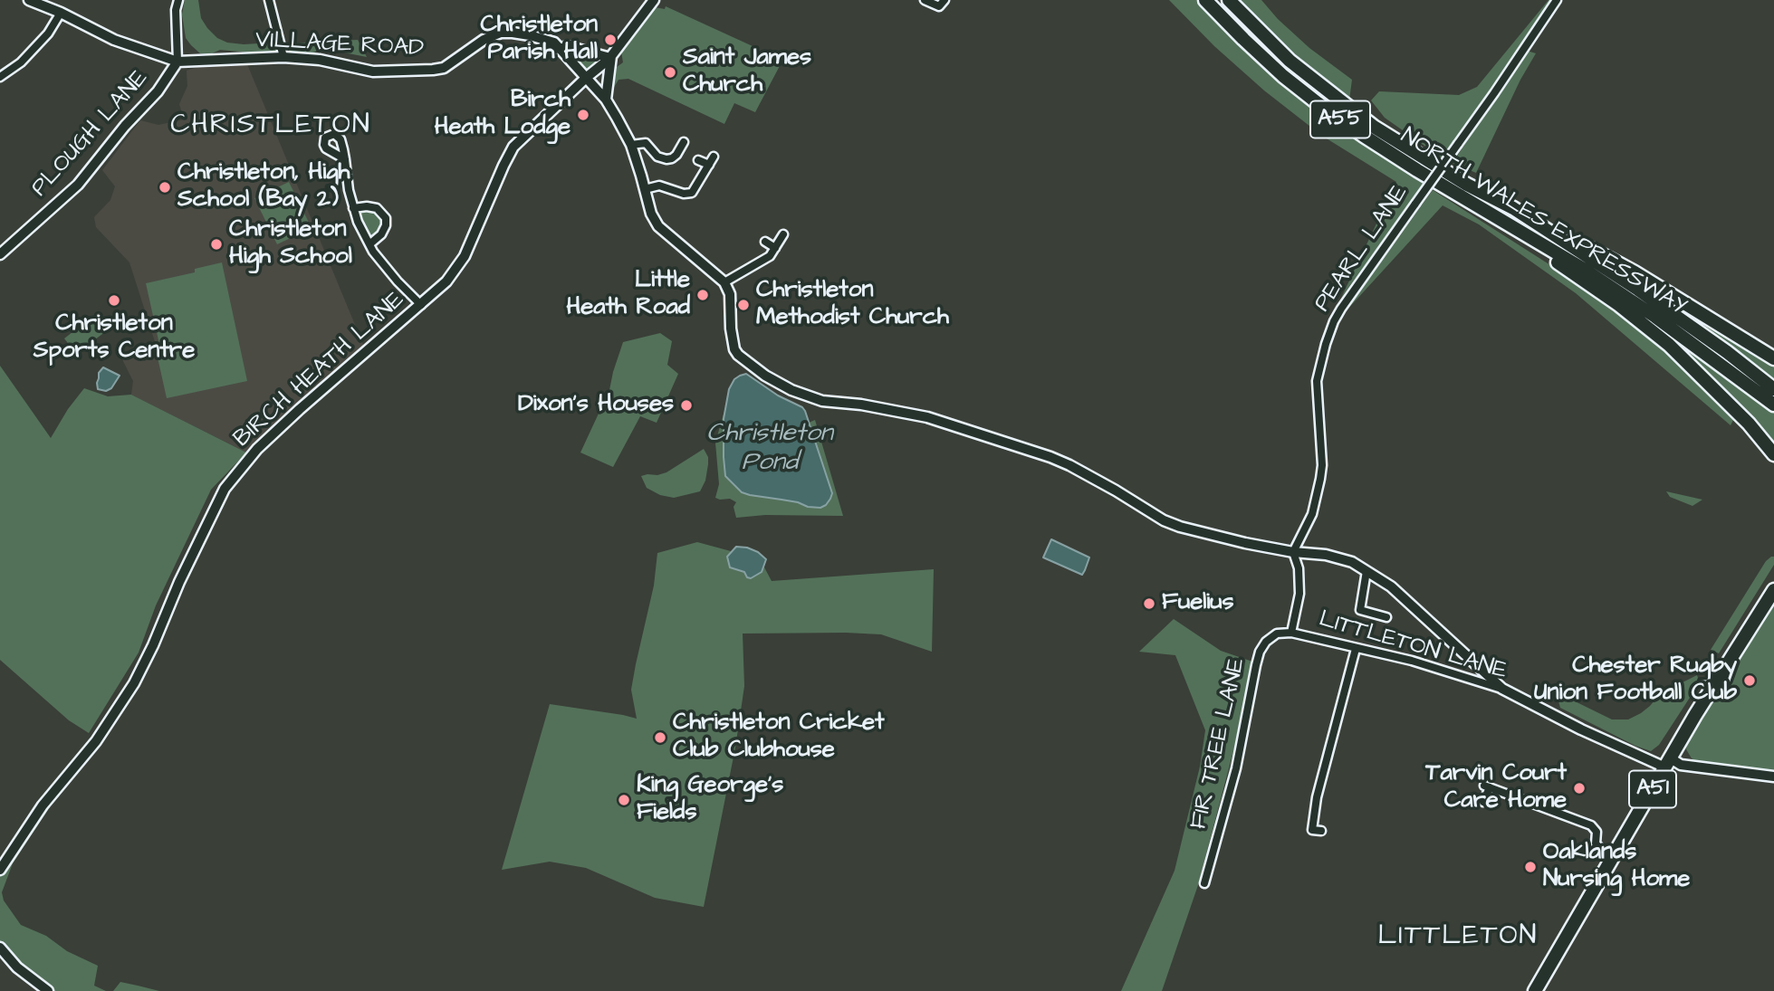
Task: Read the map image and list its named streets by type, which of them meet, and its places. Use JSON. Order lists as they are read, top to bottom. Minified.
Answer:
{"streets":{"highway":["A55","NORTH WALES EXPRESSWAY","A51"],"street":["VILLAGE ROAD","PLOUGH LANE","PEARL LANE","BIRCH HEATH LANE","LITTLETON LANE","FIR TREE LANE"]},"crossings":[["VILLAGE ROAD","PLOUGH LANE"],["VILLAGE ROAD","BIRCH HEATH LANE"],["PEARL LANE","LITTLETON LANE"],["LITTLETON LANE","FIR TREE LANE"],["LITTLETON LANE","A51"]],"districts":["CHRISTLETON","LITTLETON"],"water":["Christleton Pond"],"places":["Christleton Parish Hall","Saint James Church","Birch Heath Lodge","Christleton, High School (Bay 2)","Christleton High School","Little Heath Road","Christleton Sports Centre","Christleton Methodist Church","Dixon's Houses","Fuelius","Chester Rugby Union Football Club","Christleton Cricket Club Clubhouse","Tarvin Court Care Home","King George's Fields","Oaklands Nursing Home"]}
